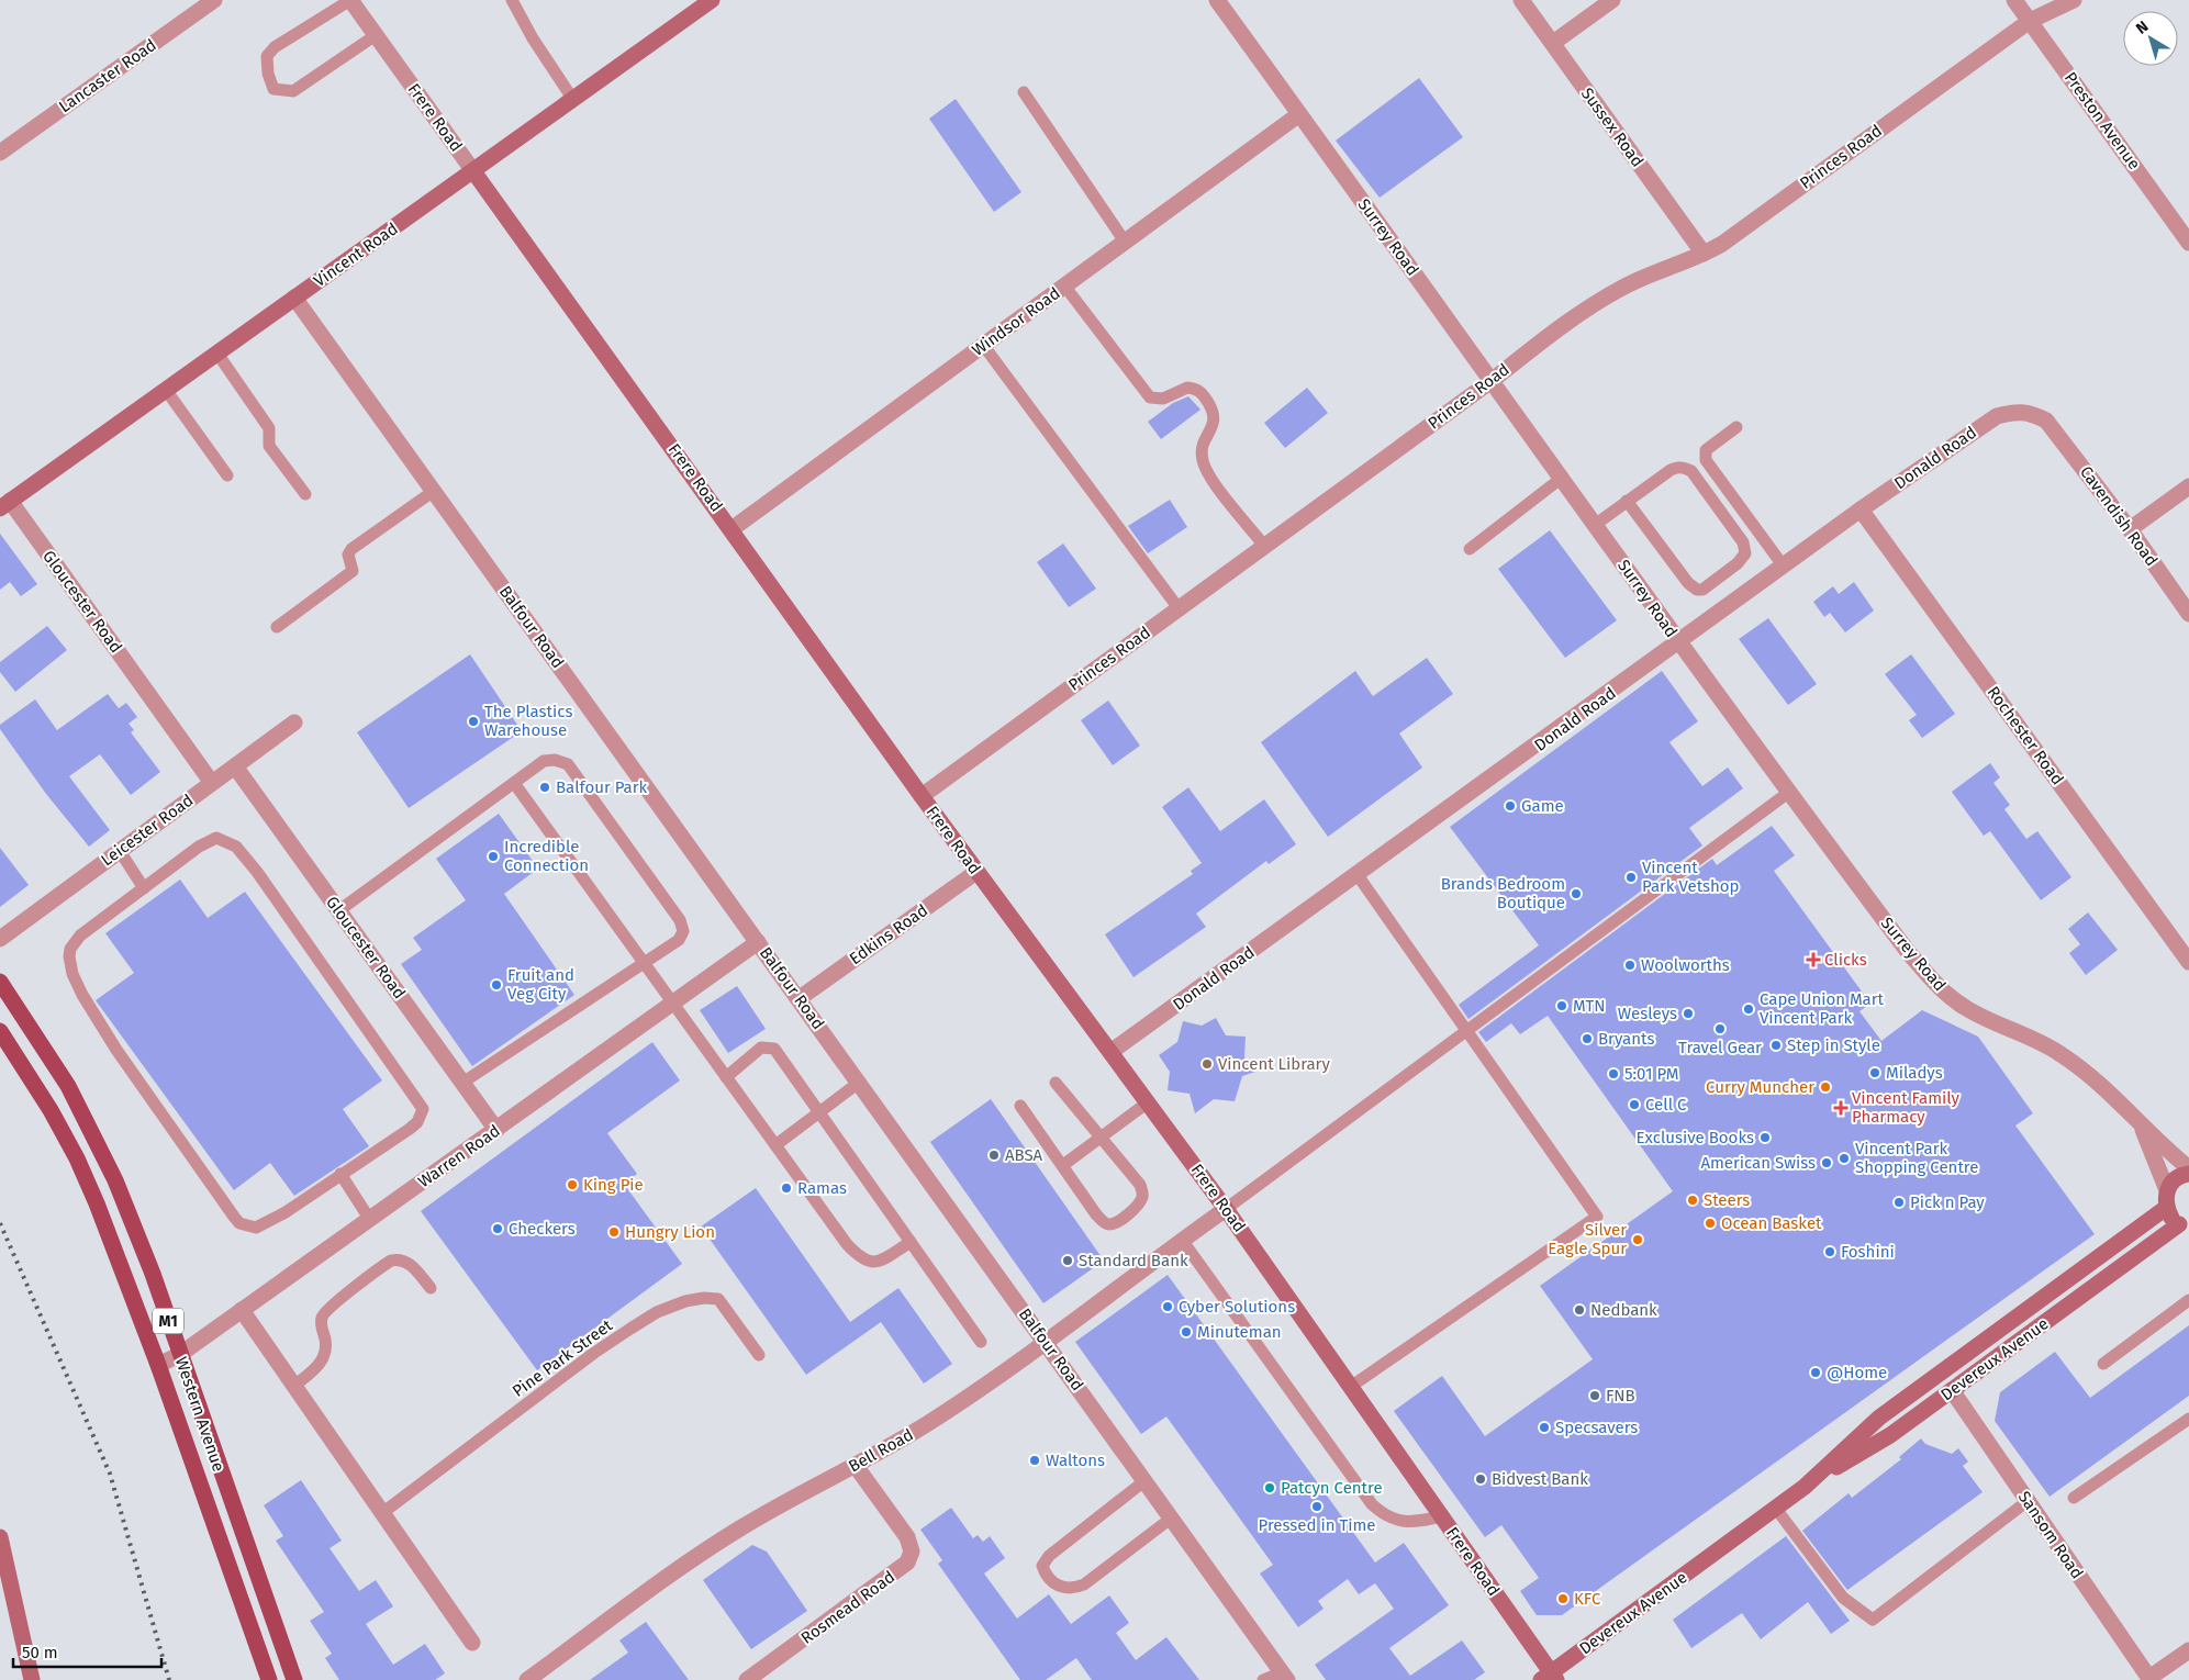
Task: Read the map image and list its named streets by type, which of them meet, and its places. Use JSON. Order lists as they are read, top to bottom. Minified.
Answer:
{"streets":{"main road":["M1","Western Avenue"],"street":["Lancaster Road","Frere Road","Preston Avenue","Sussex Road","Princes Road","Surrey Road","Vincent Road","Windsor Road","Donald Road","Cavendish Road","Gloucester Road","Balfour Road","Rochester Road","Leicester Road","Edkins Road","Warren Road","Devereux Avenue","Bell Road","Sansom Road","Rosmead Road"],"lane":["Pine Park Street"]},"crossings":[["Frere Road","Princes Road"],["Frere Road","Vincent Road"],["Frere Road","Windsor Road"],["Frere Road","Donald Road"],["Frere Road","Edkins Road"],["Frere Road","Devereux Avenue"],["Frere Road","Bell Road"],["Preston Avenue","Princes Road"],["Sussex Road","Princes Road"],["Princes Road","Surrey Road"],["Surrey Road","Windsor Road"],["Surrey Road","Donald Road"],["Vincent Road","Gloucester Road"],["Vincent Road","Balfour Road"],["Donald Road","Cavendish Road"],["Donald Road","Rochester Road"],["Gloucester Road","Leicester Road"],["Gloucester Road","Warren Road"],["Balfour Road","Edkins Road"],["Balfour Road","Warren Road"],["Balfour Road","Bell Road"],["Warren Road","Western Avenue"],["Devereux Avenue","Sansom Road"],["Bell Road","Rosmead Road"]],"places":{"other":["The Plastics Warehouse","Balfour Park","Game","Incredible Connection","Vincent Park Vetshop","Brands Bedroom Boutique","Woolworths","Fruit and Veg City","MTN","Cape Union Mart Vincent Park","Wesleys","Travel Gear","Bryants","Step in Style","Vincent Library","Miladys","5:01 PM","Curry Muncher","Cell C","Exclusive Books","ABSA","Vincent Park Shopping Centre","American Swiss","King Pie","Ramas","Steers","Pick n Pay","Ocean Basket","Checkers","Hungry Lion","Silver Eagle Spur","Foshini","Standard Bank","Cyber Solutions","Nedbank","Minuteman","@Home","FNB","Specsavers","Waltons","Bidvest Bank","Patcyn Centre","Pressed in Time","KFC"],"health":["Clicks","Vincent Family Pharmacy"]},"scale_bar":"50 m","north":"top left"}
